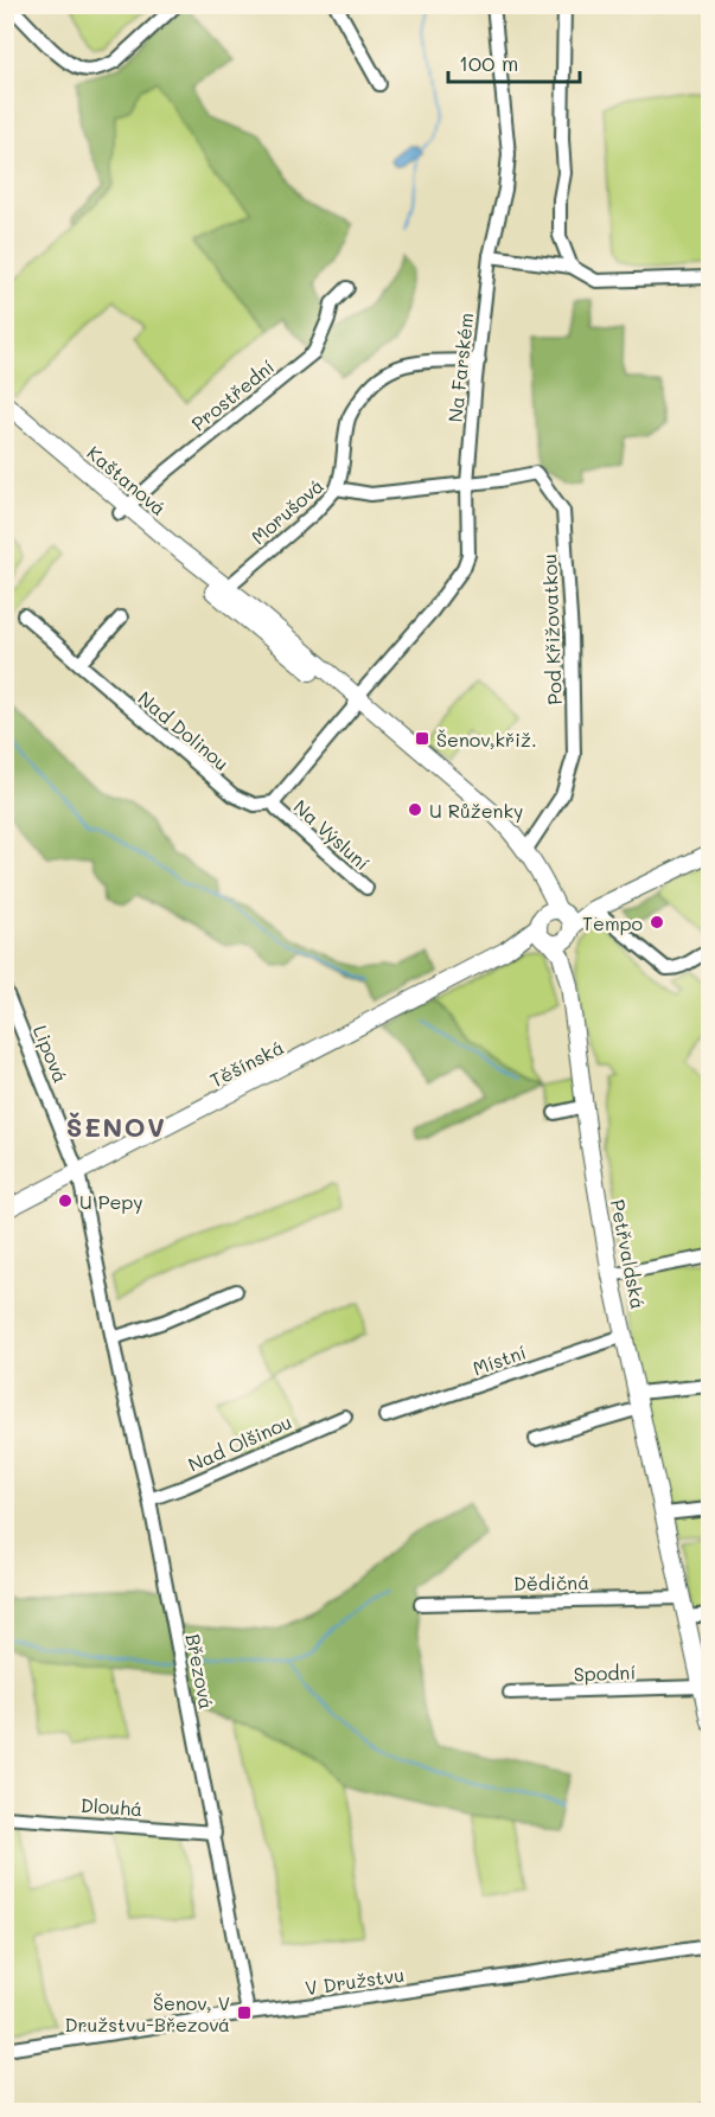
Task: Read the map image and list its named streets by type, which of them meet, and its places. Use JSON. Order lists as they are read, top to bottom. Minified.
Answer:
{"streets":{"main road":["Kaštanová","Těšínská","Petřvaldská"],"street":["Na Farském","Prostřední","Morušová","Pod Křižovatkou","Nad Dolinou","Na Výsluní","Lipová","Místní","Nad Olšinou","Dědičná","Březová","Spodní","Dlouhá","V Družstvu"]},"crossings":[["Na Farském","Kaštanová"],["Na Farském","Morušová"],["Na Farském","Pod Křižovatkou"],["Na Farském","Na Výsluní"],["Prostřední","Kaštanová"],["Kaštanová","Morušová"],["Kaštanová","Pod Křižovatkou"],["Kaštanová","Na Výsluní"],["Kaštanová","Těšínská"],["Kaštanová","Petřvaldská"],["Morušová","Pod Křižovatkou"],["Nad Dolinou","Na Výsluní"],["Lipová","Těšínská"],["Lipová","Březová"],["Těšínská","Petřvaldská"],["Těšínská","Březová"],["Petřvaldská","Místní"],["Petřvaldská","Dědičná"],["Petřvaldská","Spodní"],["Nad Olšinou","Březová"],["Březová","Dlouhá"],["Březová","V Družstvu"]],"districts":["ŠENOV"],"places":{"transit":["Šenov,křiž.","Šenov, V Družstvu-Březová"],"other":["U Růženky","Tempo","U Pepy"]},"scale_bar":"100 m"}
